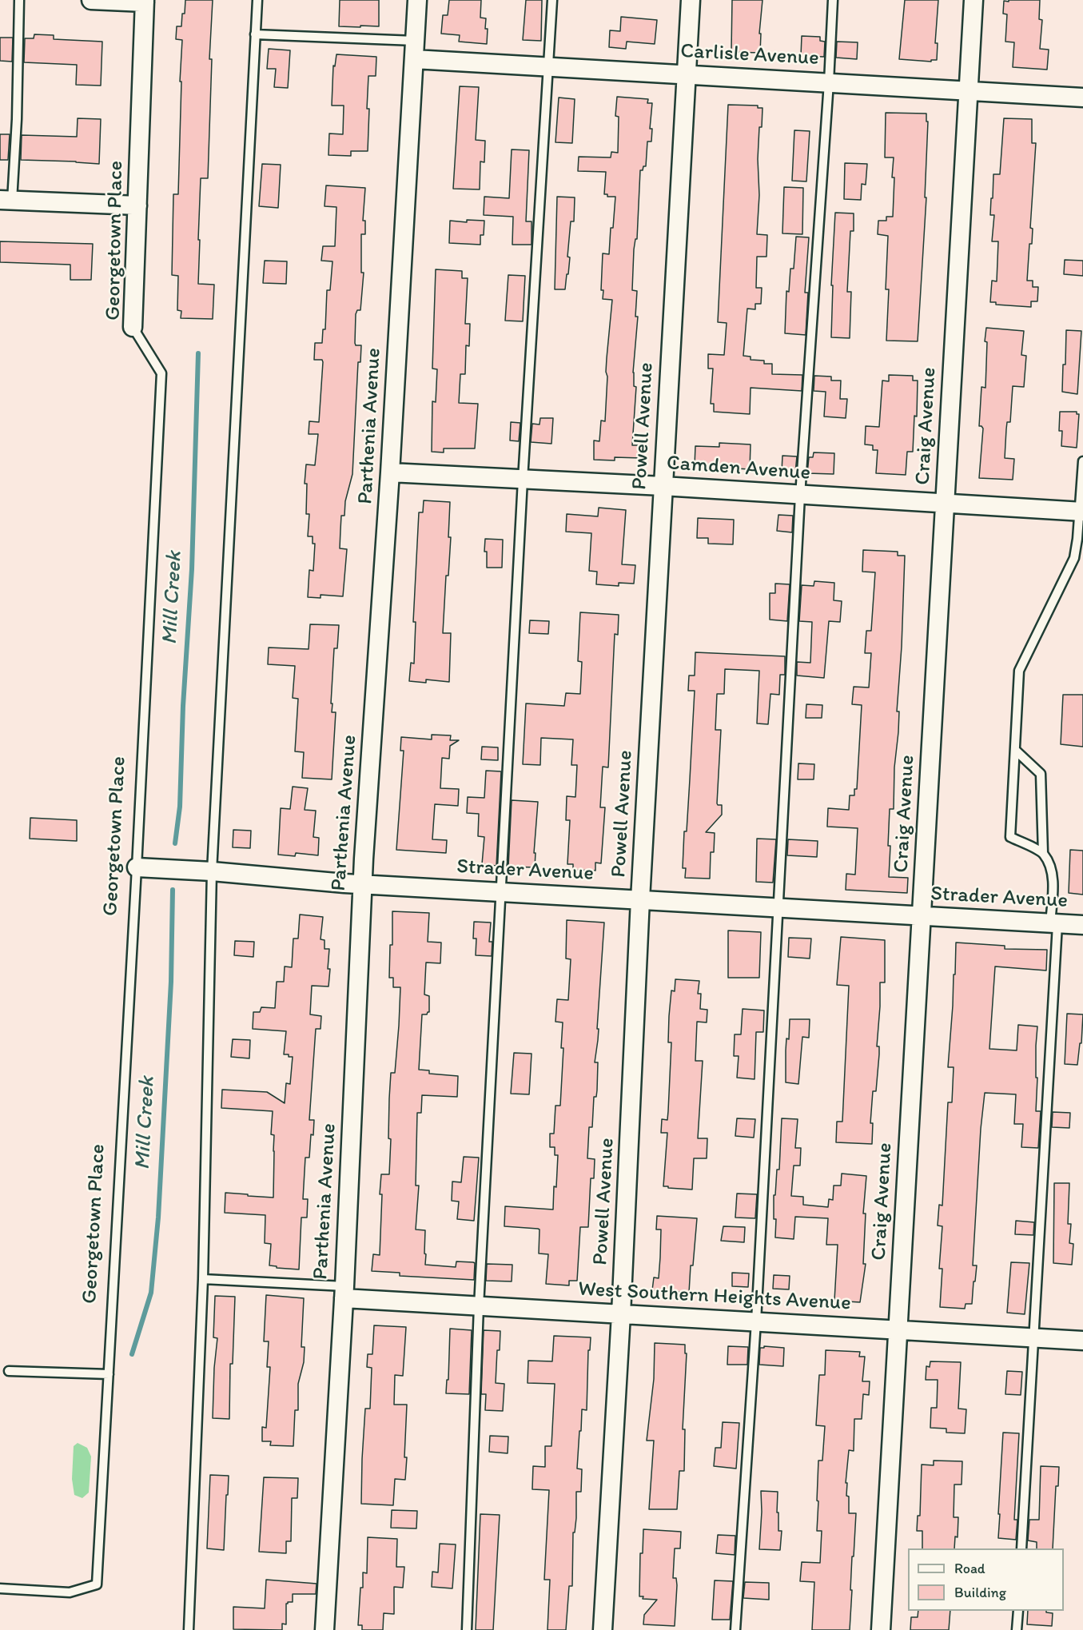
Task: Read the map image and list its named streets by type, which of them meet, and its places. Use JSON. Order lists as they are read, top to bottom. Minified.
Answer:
{"streets":{"street":["Carlisle Avenue","Georgetown Place","Parthenia Avenue","Powell Avenue","Craig Avenue","Camden Avenue","Strader Avenue","West Southern Heights Avenue"]},"crossings":[["Carlisle Avenue","Parthenia Avenue"],["Carlisle Avenue","Powell Avenue"],["Carlisle Avenue","Craig Avenue"],["Georgetown Place","Strader Avenue"],["Parthenia Avenue","Camden Avenue"],["Parthenia Avenue","Strader Avenue"],["Parthenia Avenue","West Southern Heights Avenue"],["Powell Avenue","Camden Avenue"],["Powell Avenue","Strader Avenue"],["Powell Avenue","West Southern Heights Avenue"],["Craig Avenue","Camden Avenue"],["Craig Avenue","Strader Avenue"],["Craig Avenue","West Southern Heights Avenue"]],"water":["Mill Creek"],"legend":["Road","Building"]}
